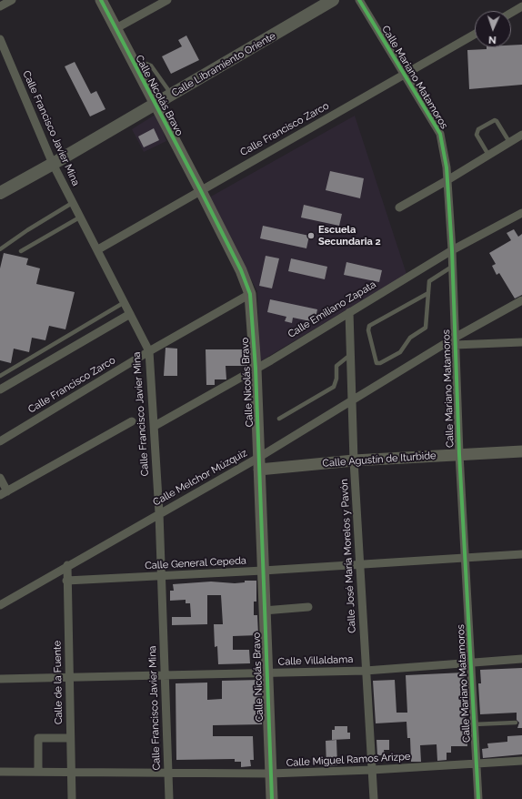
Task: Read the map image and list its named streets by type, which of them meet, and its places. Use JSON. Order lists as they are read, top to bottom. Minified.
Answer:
{"streets":{"main road":["Calle Libramiento Oriente"],"street":["Calle Mariano Matamoros","Calle Nicolás Bravo","Calle Francisco Javier Mina","Calle Francisco Zarco","Calle Emiliano Zapata","Calle Agustín de Iturbide","Calle Melchor Múzquiz","Calle José María Morelos y Pavón","Calle General Cepeda","Calle Villaldama","Calle de la Fuente","Calle Miguel Ramos Arizpe"]},"crossings":[["Calle Libramiento Oriente","Calle Nicolás Bravo"],["Calle Libramiento Oriente","Calle Francisco Javier Mina"],["Calle Mariano Matamoros","Calle Francisco Zarco"],["Calle Mariano Matamoros","Calle Emiliano Zapata"],["Calle Mariano Matamoros","Calle Agustín de Iturbide"],["Calle Mariano Matamoros","Calle Melchor Múzquiz"],["Calle Mariano Matamoros","Calle General Cepeda"],["Calle Mariano Matamoros","Calle Villaldama"],["Calle Mariano Matamoros","Calle Miguel Ramos Arizpe"],["Calle Nicolás Bravo","Calle Francisco Zarco"],["Calle Nicolás Bravo","Calle Emiliano Zapata"],["Calle Nicolás Bravo","Calle Agustín de Iturbide"],["Calle Nicolás Bravo","Calle Melchor Múzquiz"],["Calle Nicolás Bravo","Calle General Cepeda"],["Calle Nicolás Bravo","Calle Villaldama"],["Calle Nicolás Bravo","Calle Miguel Ramos Arizpe"],["Calle Francisco Javier Mina","Calle Francisco Zarco"],["Calle Francisco Javier Mina","Calle Emiliano Zapata"],["Calle Francisco Javier Mina","Calle Melchor Múzquiz"],["Calle Francisco Javier Mina","Calle General Cepeda"],["Calle Francisco Javier Mina","Calle Villaldama"],["Calle Francisco Javier Mina","Calle Miguel Ramos Arizpe"],["Calle Emiliano Zapata","Calle José María Morelos y Pavón"],["Calle Agustín de Iturbide","Calle Melchor Múzquiz"],["Calle Agustín de Iturbide","Calle José María Morelos y Pavón"],["Calle Melchor Múzquiz","Calle José María Morelos y Pavón"],["Calle Melchor Múzquiz","Calle de la Fuente"],["Calle José María Morelos y Pavón","Calle General Cepeda"],["Calle José María Morelos y Pavón","Calle Villaldama"],["Calle José María Morelos y Pavón","Calle Miguel Ramos Arizpe"],["Calle General Cepeda","Calle de la Fuente"],["Calle Villaldama","Calle de la Fuente"],["Calle de la Fuente","Calle Miguel Ramos Arizpe"]],"places":["Escuela Secundaria 2"],"north":"bottom"}
